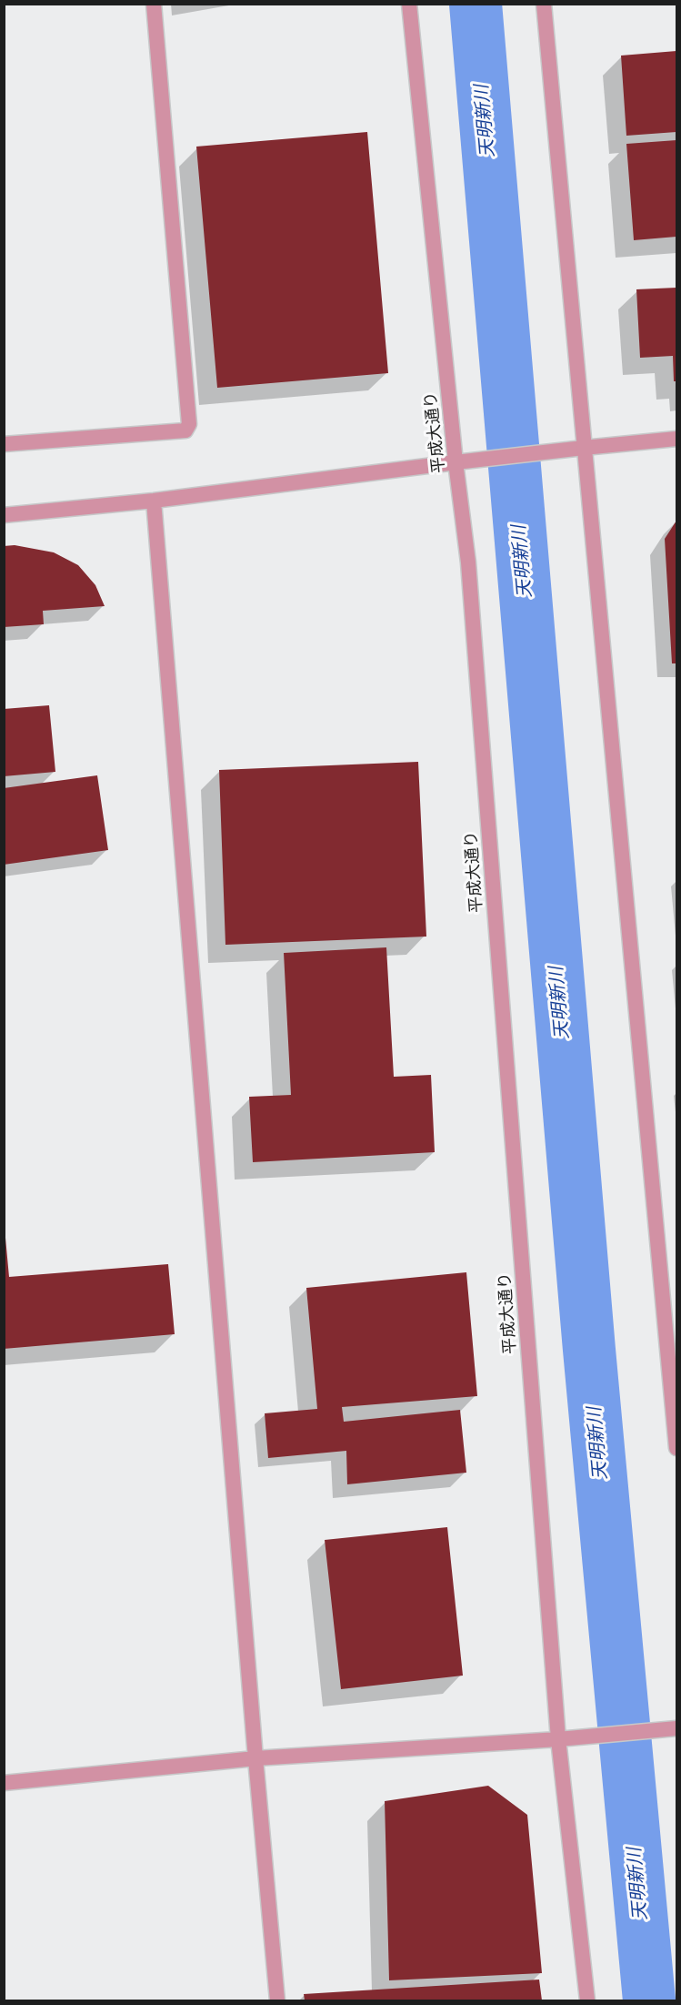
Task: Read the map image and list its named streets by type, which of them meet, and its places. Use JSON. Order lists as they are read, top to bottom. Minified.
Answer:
{"streets":{"street":["平成大通り"]},"water":["天明新川"]}
